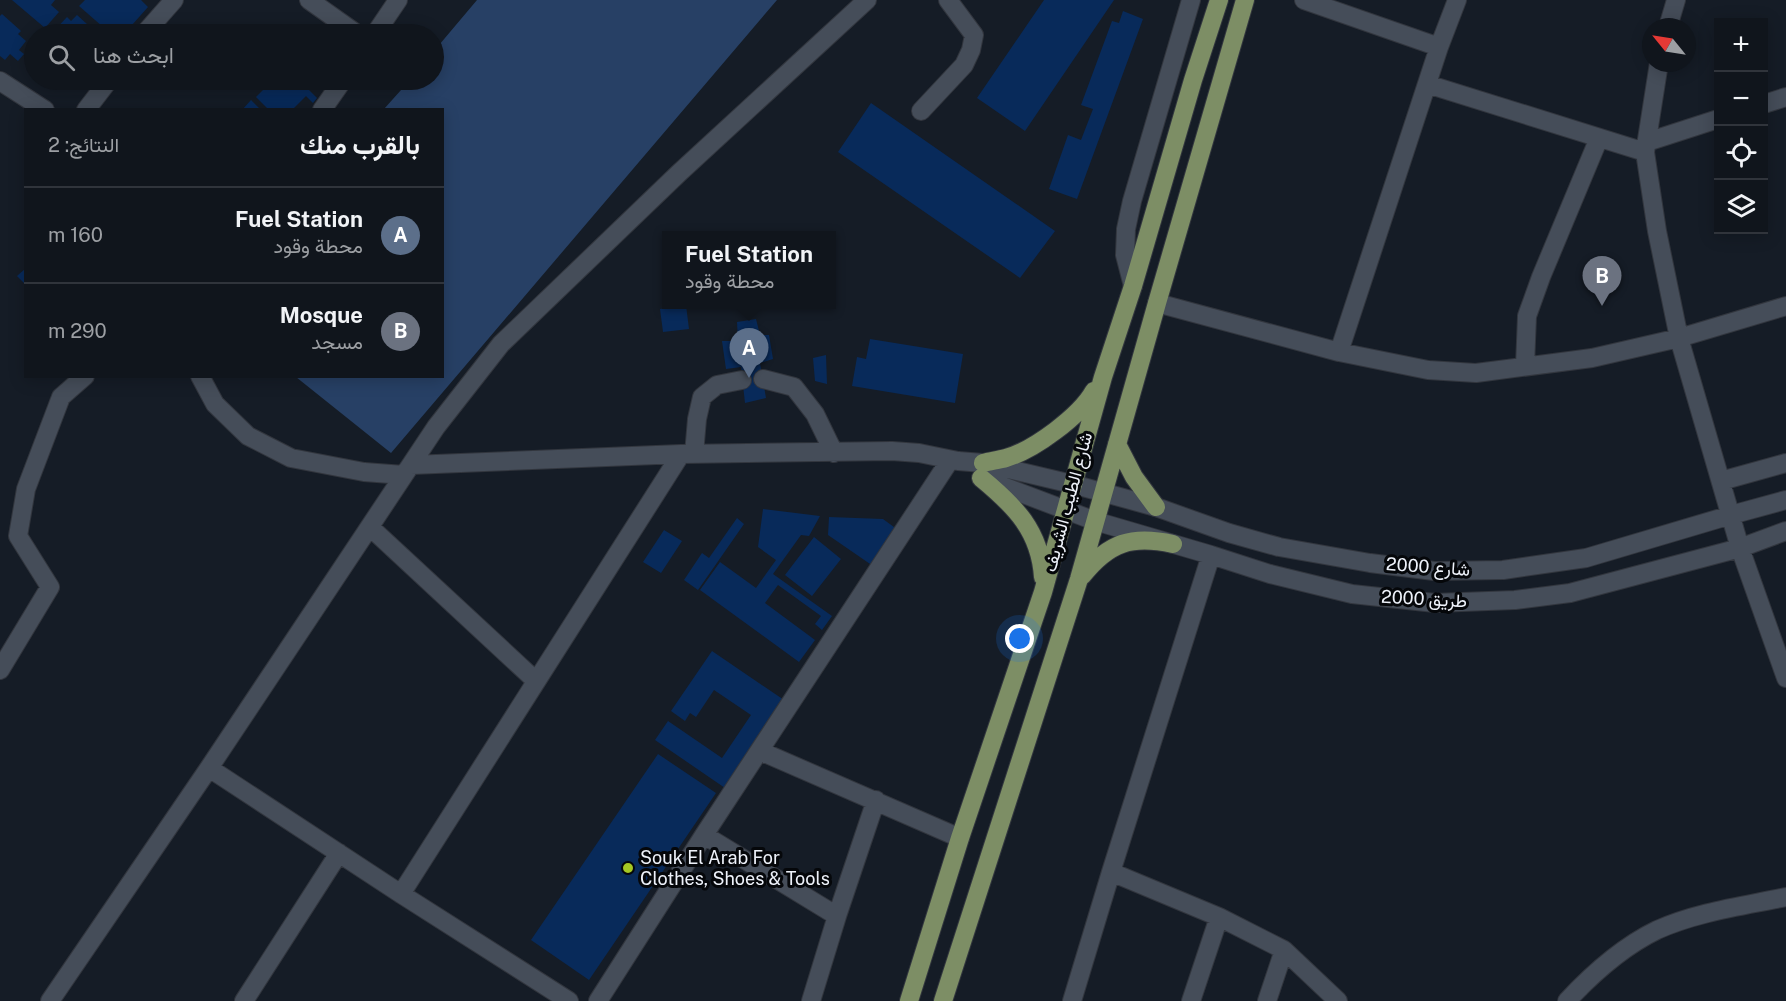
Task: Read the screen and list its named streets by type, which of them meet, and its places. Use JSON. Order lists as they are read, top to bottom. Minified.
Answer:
{"streets":{"main road":["شارع الطيب الشريف"],"street":["شارع 2000","طريق 2000"]},"crossings":[["شارع الطيب الشريف","شارع 2000"],["شارع الطيب الشريف","طريق 2000"],["شارع 2000","طريق 2000"]],"places":["Souk El Arab For Clothes, Shoes & Tools"],"north":"top left","page":{"map_buttons":["+","−"],"search":"ابحث هنا","heading":["بالقرب منك","النتائج: 2"],"list":[{"mark":"A","name":"Fuel Station","note":"محطة وقود","value":"160 m"},{"mark":"B","name":"Mosque","note":"مسجد","value":"290 m"}],"popup":["Fuel Station","محطة وقود"],"pins":["B","A"]}}
